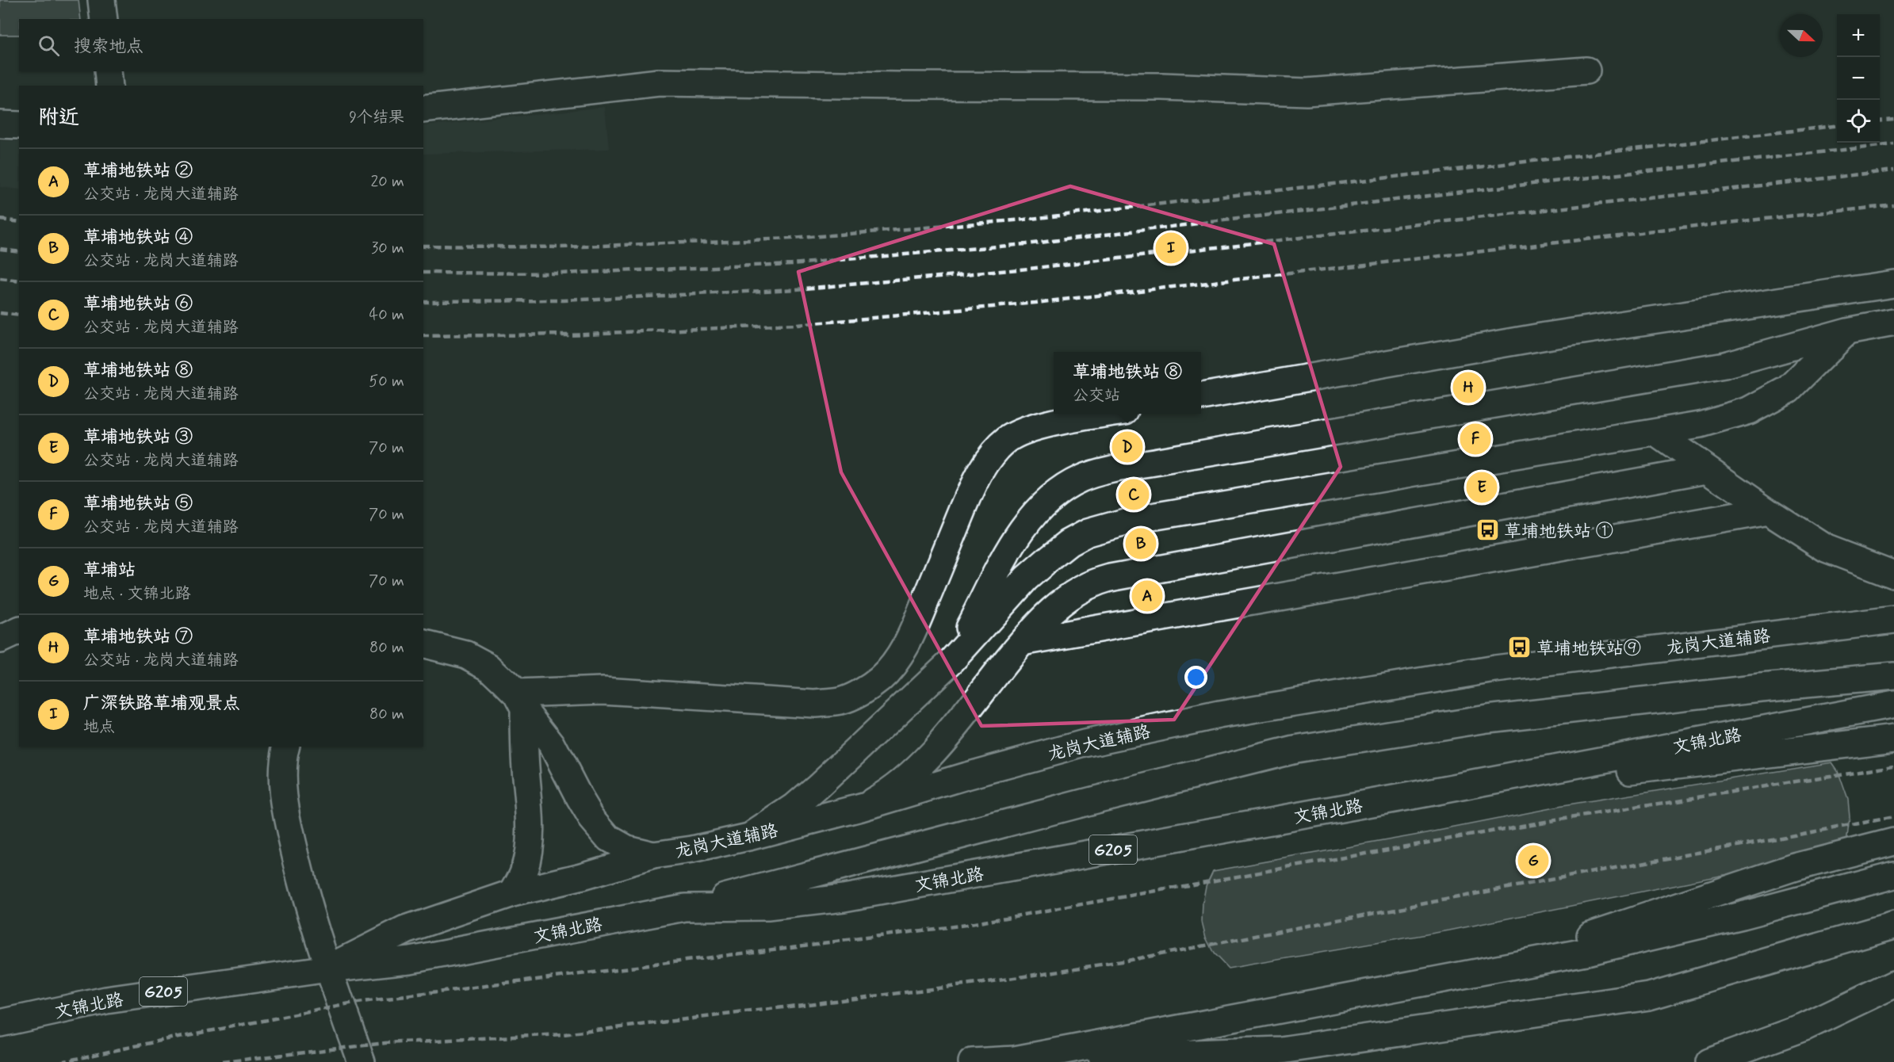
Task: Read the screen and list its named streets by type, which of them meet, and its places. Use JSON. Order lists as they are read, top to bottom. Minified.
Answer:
{"streets":{"main road":["龙岗大道辅路","文锦北路","G205"]},"crossings":[["龙岗大道辅路","文锦北路"]],"places":{"bus stop":["草埔地铁站 ①","草埔地铁站⑨"]},"north":"right","page":{"map_buttons":["+","−"],"search":"搜索地点","heading":["附近","9个结果"],"list":[{"mark":"A","name":"草埔地铁站 ②","note":"公交站 · 龙岗大道辅路","value":"20 m"},{"mark":"B","name":"草埔地铁站 ④","note":"公交站 · 龙岗大道辅路","value":"30 m"},{"mark":"C","name":"草埔地铁站 ⑥","note":"公交站 · 龙岗大道辅路","value":"40 m"},{"mark":"D","name":"草埔地铁站 ⑧","note":"公交站 · 龙岗大道辅路","value":"50 m"},{"mark":"E","name":"草埔地铁站 ③","note":"公交站 · 龙岗大道辅路","value":"70 m"},{"mark":"F","name":"草埔地铁站 ⑤","note":"公交站 · 龙岗大道辅路","value":"70 m"},{"mark":"G","name":"草埔站","note":"地点 · 文锦北路","value":"70 m"},{"mark":"H","name":"草埔地铁站 ⑦","note":"公交站 · 龙岗大道辅路","value":"80 m"},{"mark":"I","name":"广深铁路草埔观景点","note":"地点","value":"80 m"}],"pins":["I","H","F","D","E","C","B","A","G"],"popup":["草埔地铁站 ⑧","公交站"]}}
